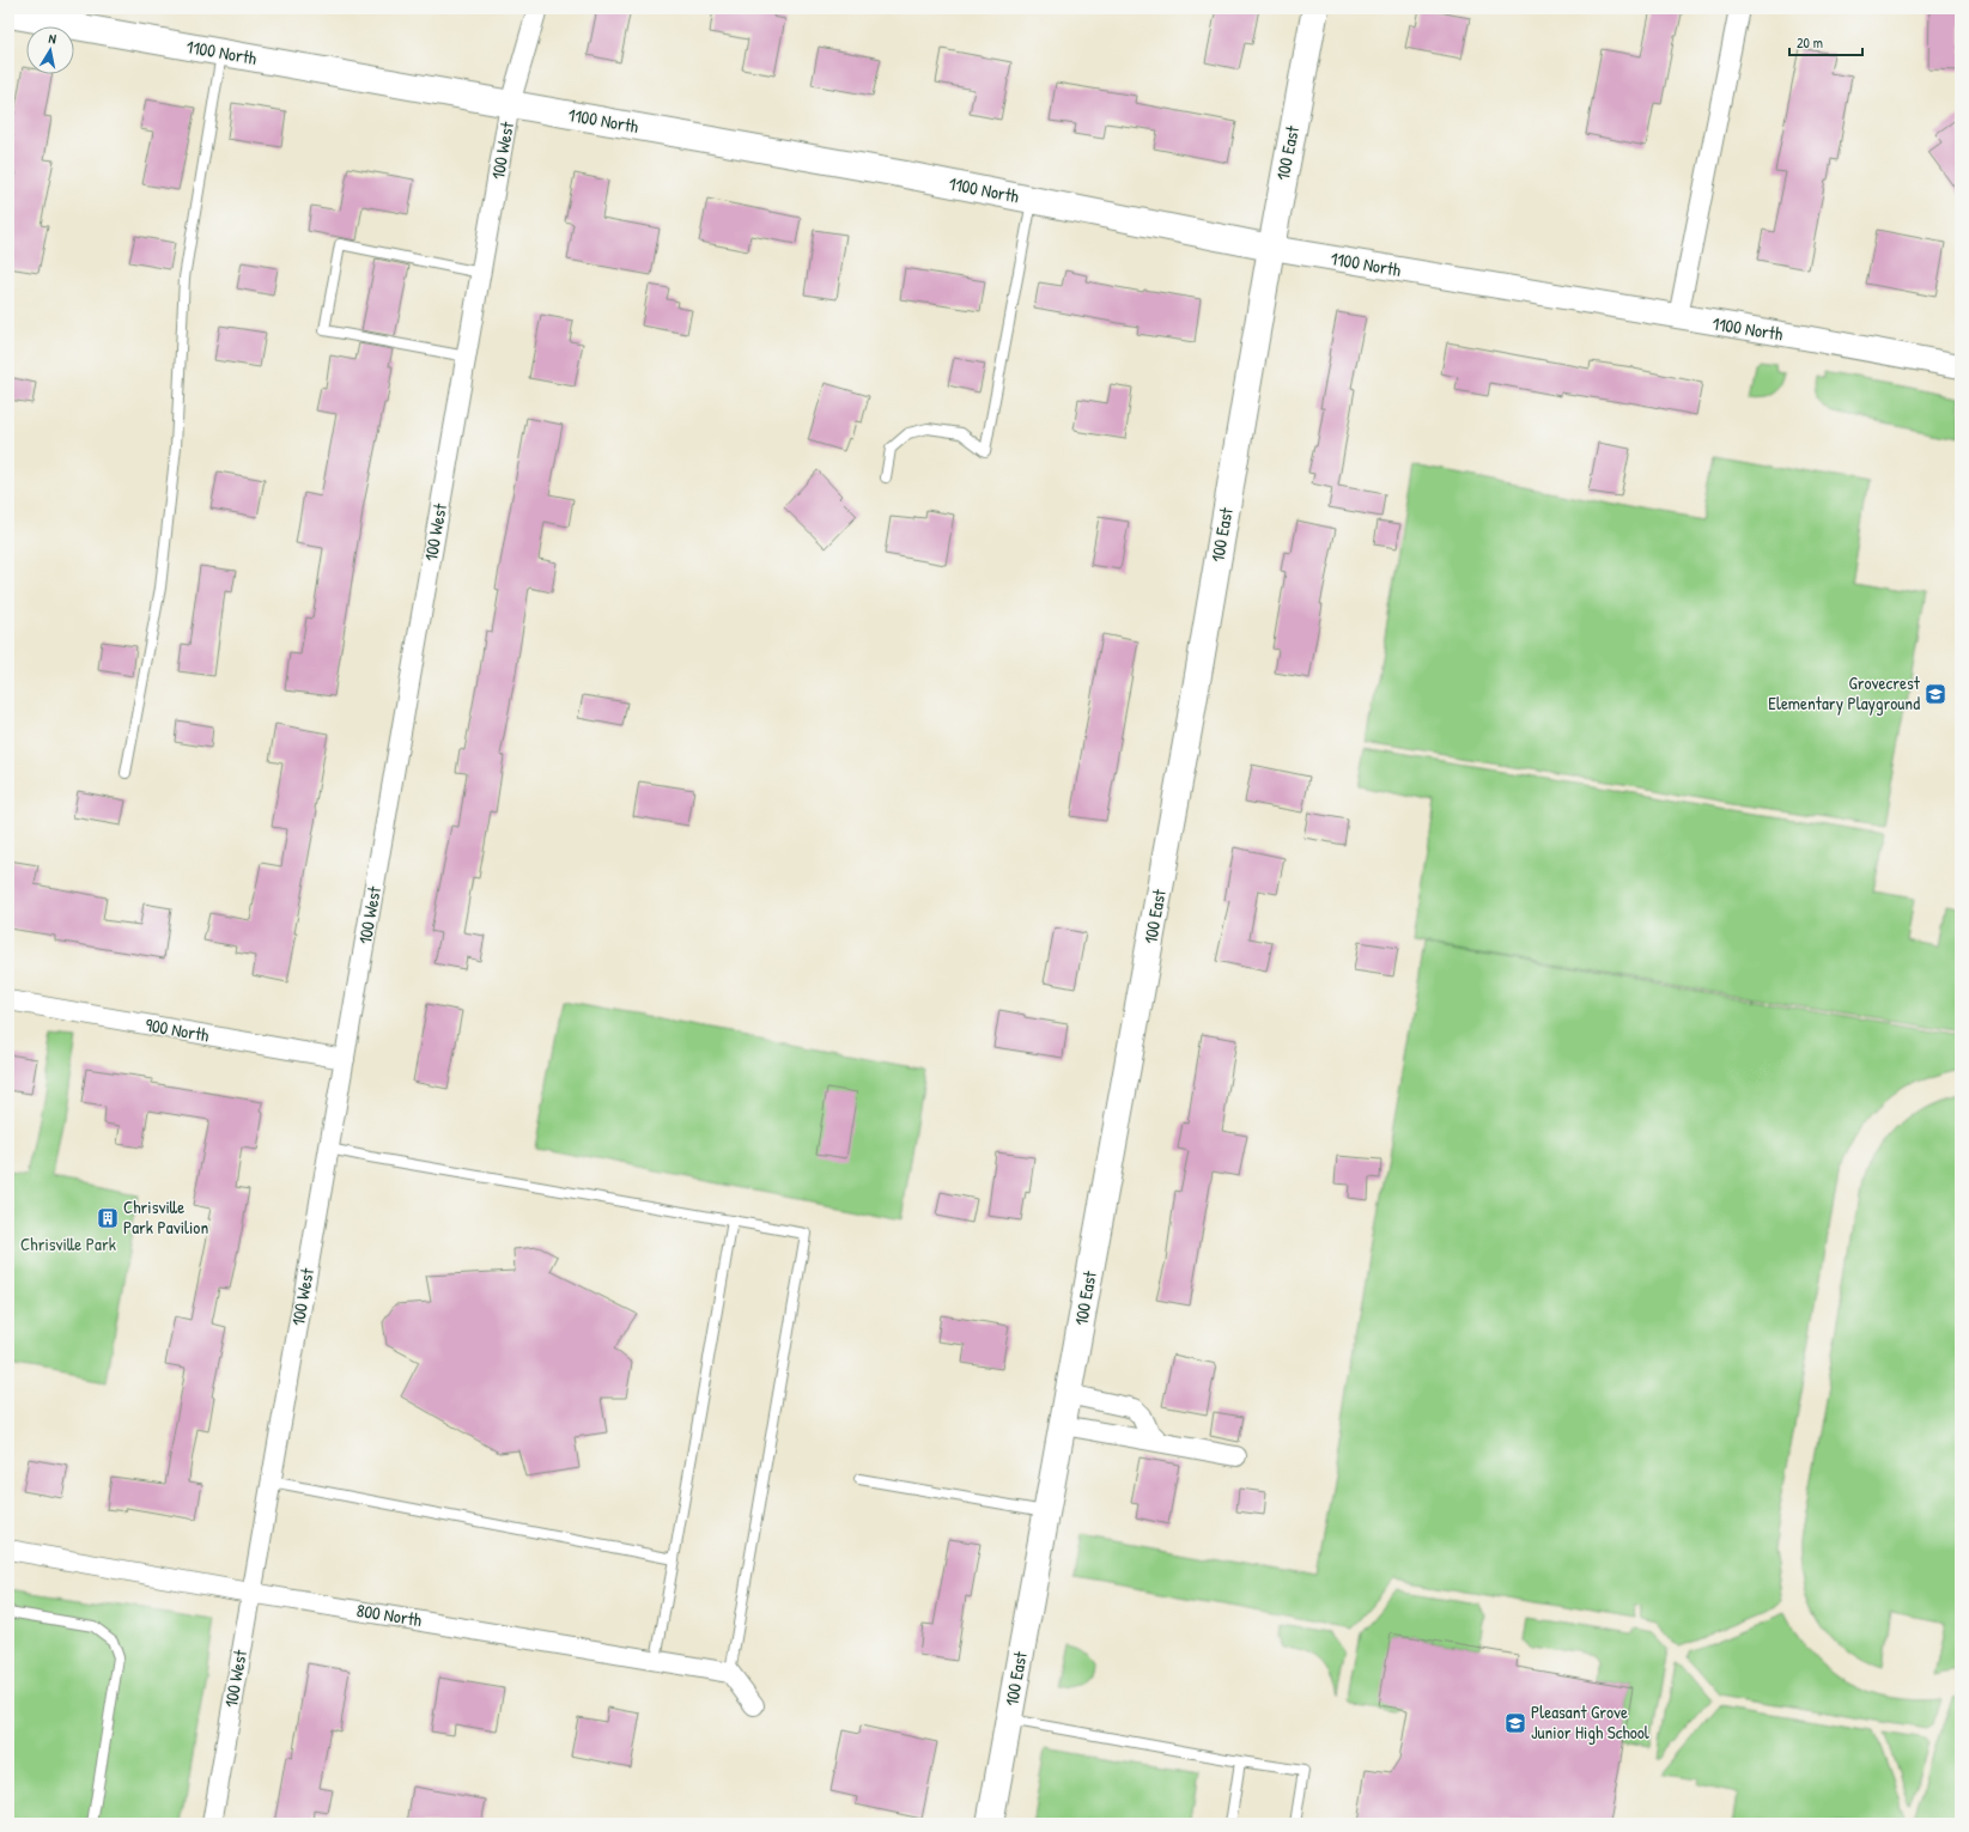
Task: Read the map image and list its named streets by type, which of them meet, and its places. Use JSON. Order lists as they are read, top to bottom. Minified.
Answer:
{"streets":{"main road":["1100 North","100 East"],"street":["100 West","900 North","800 North"]},"crossings":[["1100 North","100 West"],["1100 North","100 East"],["100 West","900 North"],["100 West","800 North"]],"parks":["Chrisville Park"],"places":{"school or university":["Grovecrest Elementary Playground","Pleasant Grove Junior High School"],"building":["Chrisville Park Pavilion"]},"scale_bar":"20 m","north":"top"}
